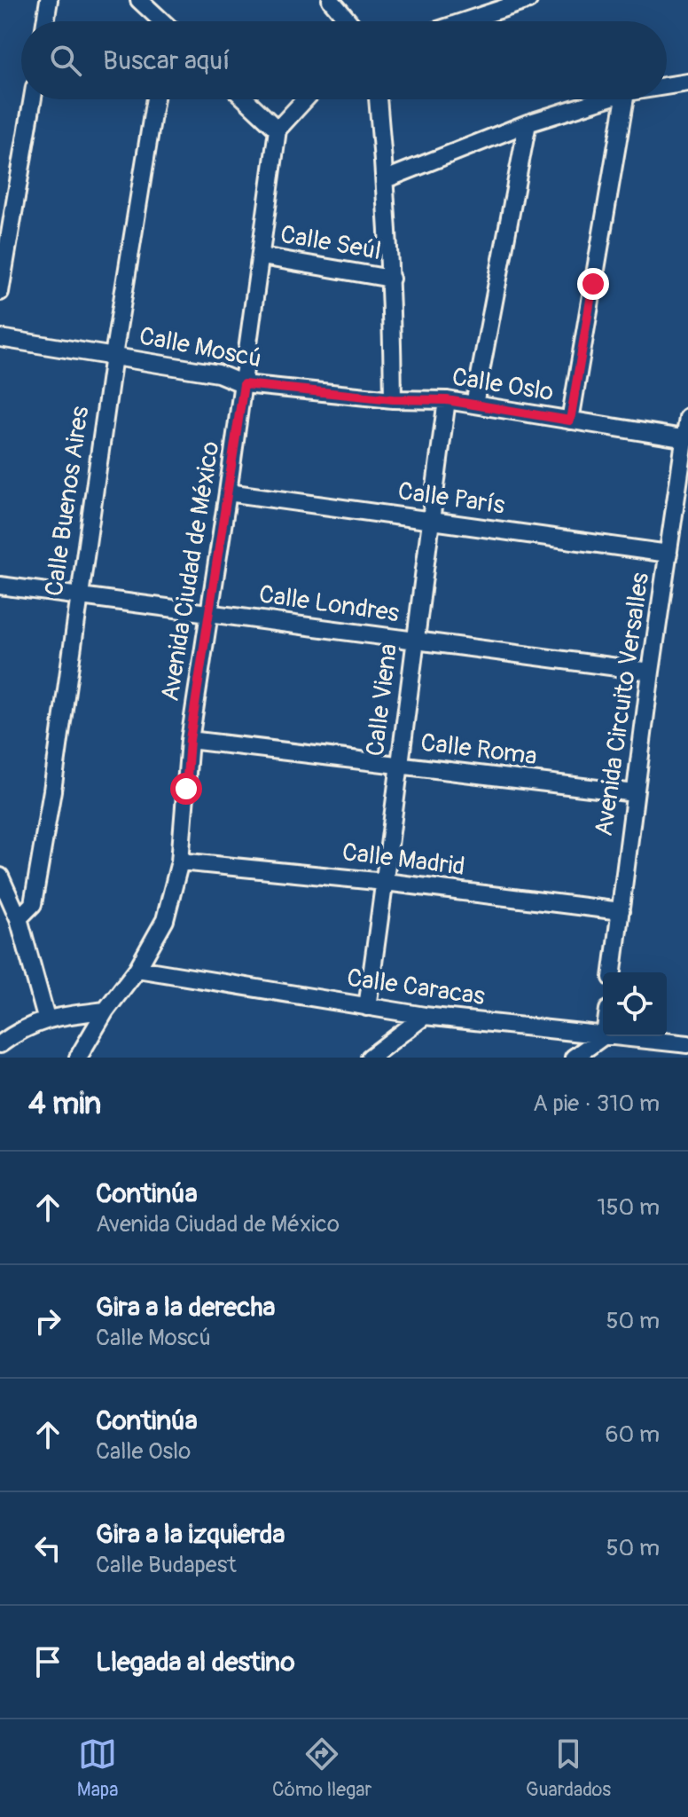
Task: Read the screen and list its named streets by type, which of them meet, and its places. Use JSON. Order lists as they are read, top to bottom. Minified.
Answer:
{"streets":{"street":["Calle Seúl","Calle Moscú","Calle Oslo","Calle París","Calle Buenos Aires","Avenida Ciudad de México","Calle Londres","Calle Viena","Avenida Circuito Versalles","Calle Roma","Calle Madrid","Calle Caracas"]},"crossings":[["Calle Seúl","Avenida Ciudad de México"],["Calle Moscú","Calle Oslo"],["Calle Moscú","Calle Buenos Aires"],["Calle Moscú","Avenida Ciudad de México"],["Calle Oslo","Calle Viena"],["Calle Oslo","Avenida Circuito Versalles"],["Calle París","Avenida Ciudad de México"],["Calle París","Calle Viena"],["Calle París","Avenida Circuito Versalles"],["Calle Buenos Aires","Calle Londres"],["Avenida Ciudad de México","Calle Londres"],["Avenida Ciudad de México","Calle Roma"],["Avenida Ciudad de México","Calle Madrid"],["Avenida Ciudad de México","Calle Caracas"],["Calle Londres","Calle Viena"],["Calle Londres","Avenida Circuito Versalles"],["Calle Viena","Calle Roma"],["Calle Viena","Calle Madrid"],["Calle Viena","Calle Caracas"],["Avenida Circuito Versalles","Calle Roma"],["Avenida Circuito Versalles","Calle Madrid"]],"page":{"search":"Buscar aquí","heading":["4 min","A pie · 310 m"],"list":[["Continúa","Avenida Ciudad de México","150 m"],["Gira a la derecha","Calle Moscú","50 m"],["Continúa","Calle Oslo","60 m"],["Gira a la izquierda","Calle Budapest","50 m"],"Llegada al destino"],"nav":["Mapa","Cómo llegar","Guardados"]}}
